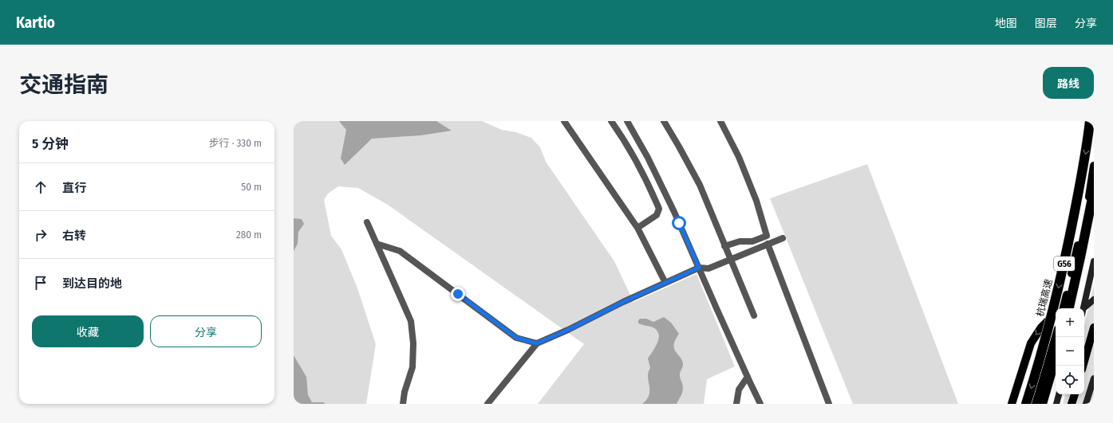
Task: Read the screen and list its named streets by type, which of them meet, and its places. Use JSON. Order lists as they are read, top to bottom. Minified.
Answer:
{"streets":{"highway":["G56","杭瑞高速"]},"page":{"header":"Kartio","nav":["地图","图层","分享"],"title":"交通指南","buttons":["路线",["收藏","分享"]],"heading":["5 分钟","步行 · 330 m"],"list":[["直行","50 m"],["右转","280 m"],"到达目的地"],"map_buttons":["+","−"]}}
